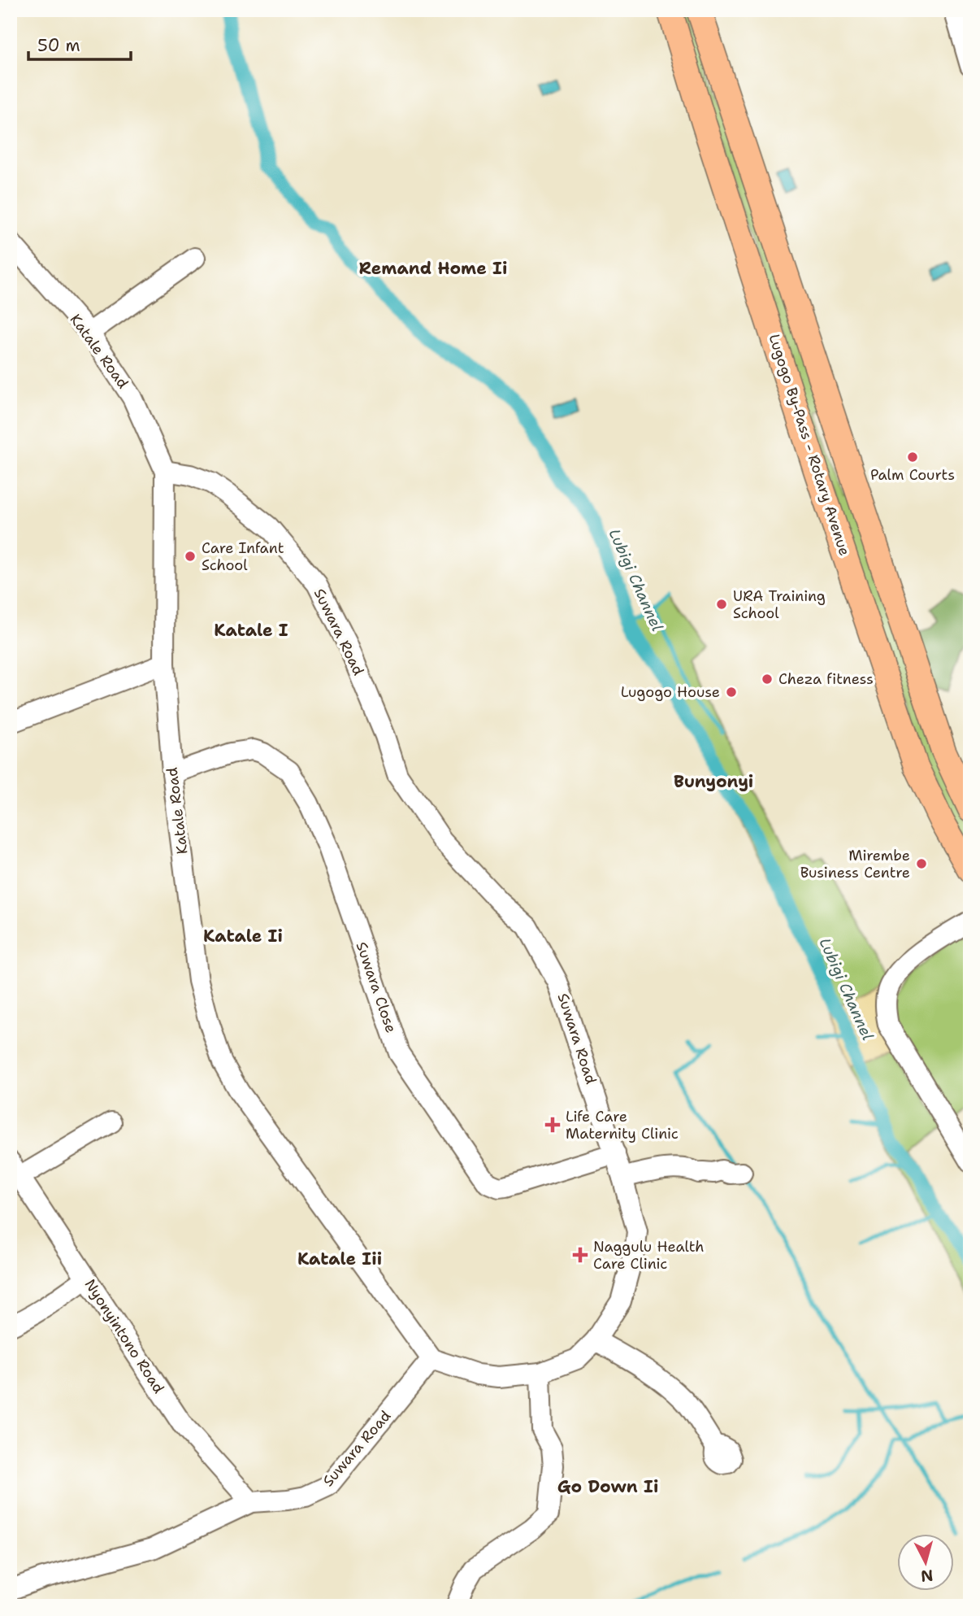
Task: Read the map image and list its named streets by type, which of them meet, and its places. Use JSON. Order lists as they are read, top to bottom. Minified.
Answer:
{"streets":{"main road":["Lugogo By-Pass - Rotary Avenue"],"street":["Katale Road","Suwara Road","Suwara Close","Nyonyintono Road"]},"crossings":[["Katale Road","Suwara Road"],["Katale Road","Suwara Close"],["Suwara Road","Suwara Close"],["Suwara Road","Nyonyintono Road"]],"districts":["Remand Home Ii","Katale I","Bunyonyi","Katale Ii","Katale Iii","Go Down Ii"],"water":["Lubigi Channel"],"places":{"other":["Palm Courts","Care Infant School","URA Training School","Cheza fitness","Lugogo House","Mirembe Business Centre"],"health":["Life Care Maternity Clinic","Naggulu Health Care Clinic"]},"scale_bar":"50 m","north":"bottom"}
